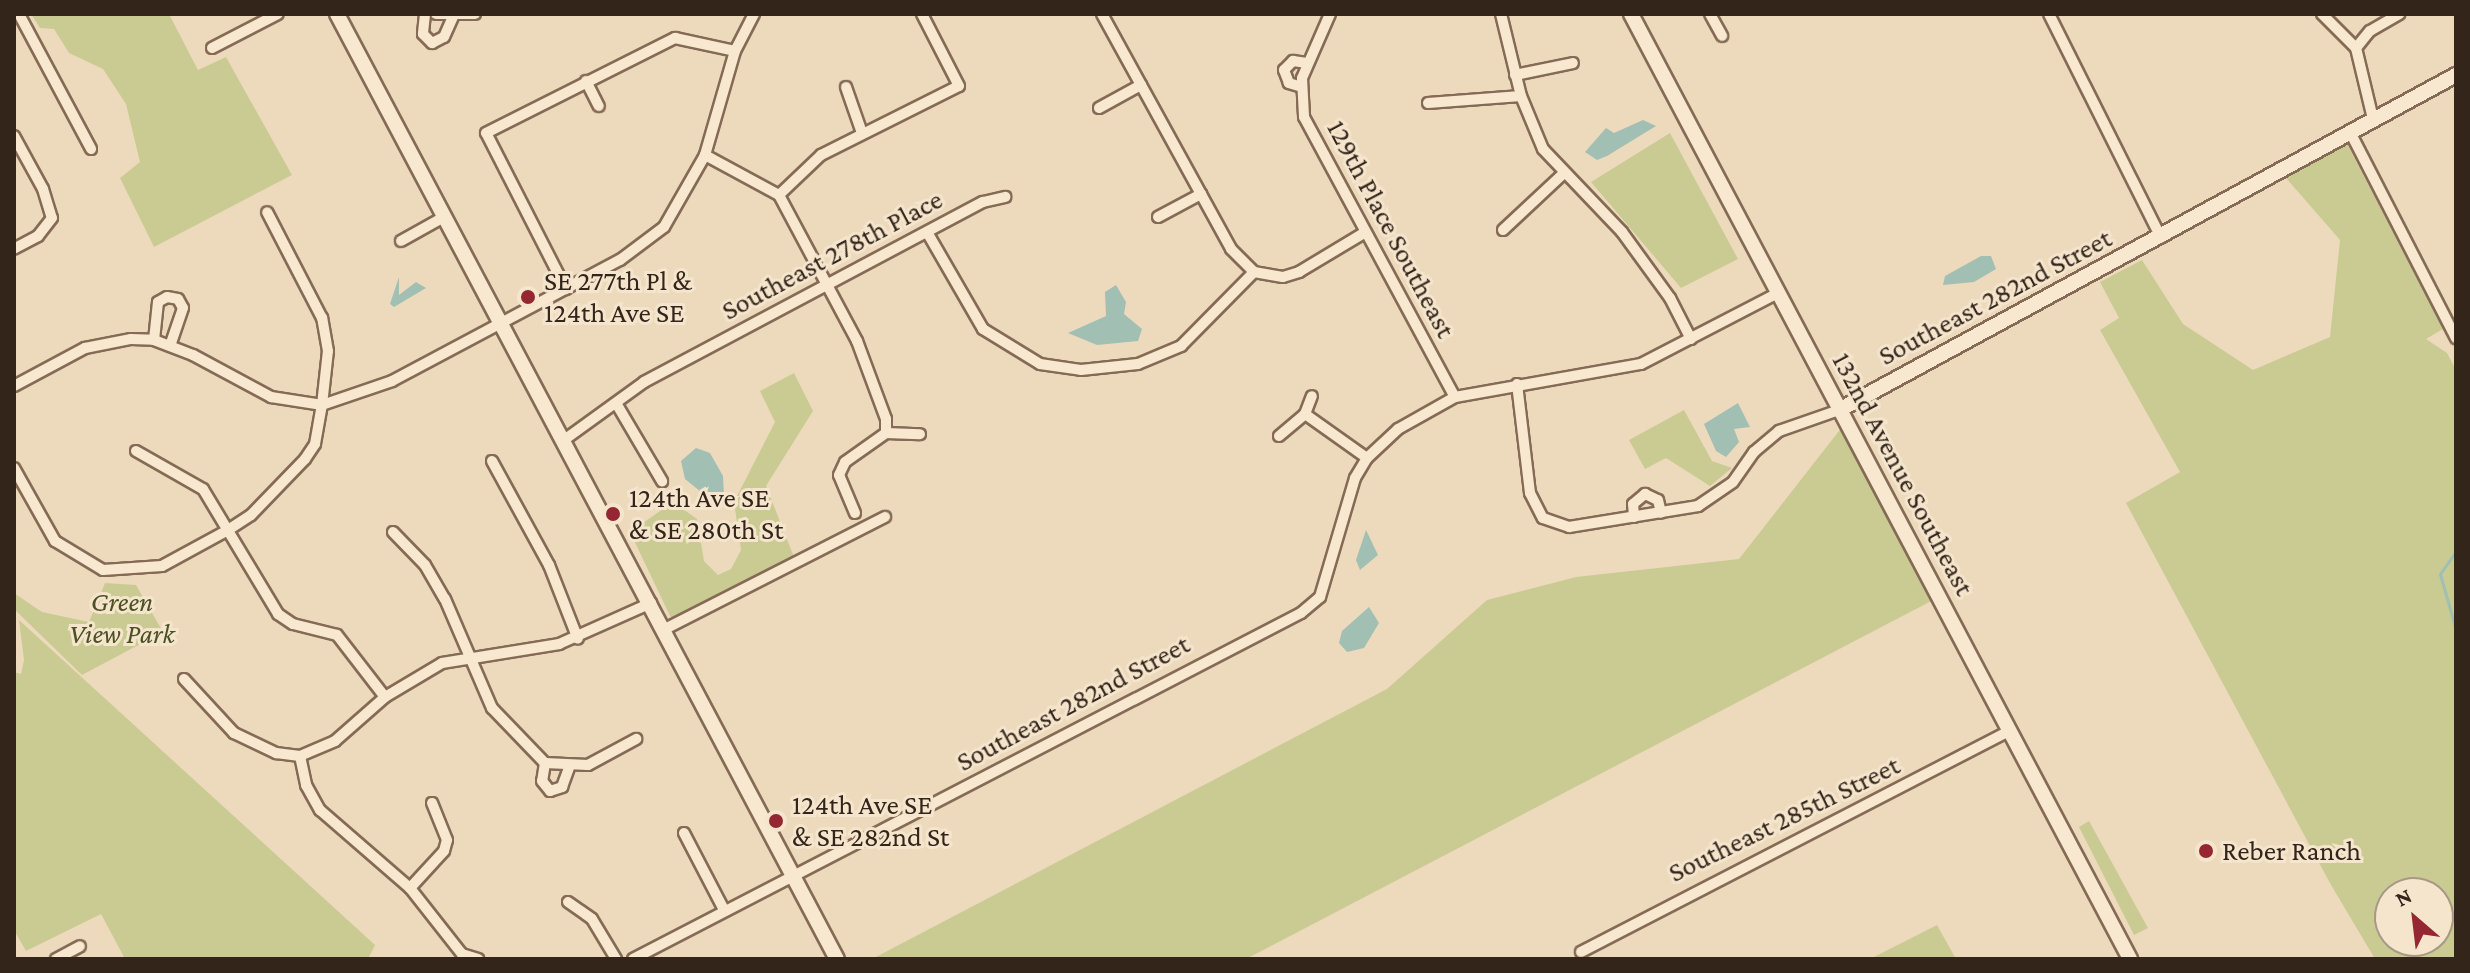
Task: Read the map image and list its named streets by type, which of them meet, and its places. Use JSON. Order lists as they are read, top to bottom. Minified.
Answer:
{"streets":{"street":["129th Place Southeast","Southeast 278th Place","Southeast 282nd Street","132nd Avenue Southeast","Southeast 285th Street"]},"crossings":[["Southeast 282nd Street","132nd Avenue Southeast"],["132nd Avenue Southeast","Southeast 285th Street"]],"parks":["Green View Park"],"places":["SE 277th Pl & 124th Ave SE","124th Ave SE & SE 280th St","124th Ave SE & SE 282nd St","Reber Ranch"],"north":"top left"}
